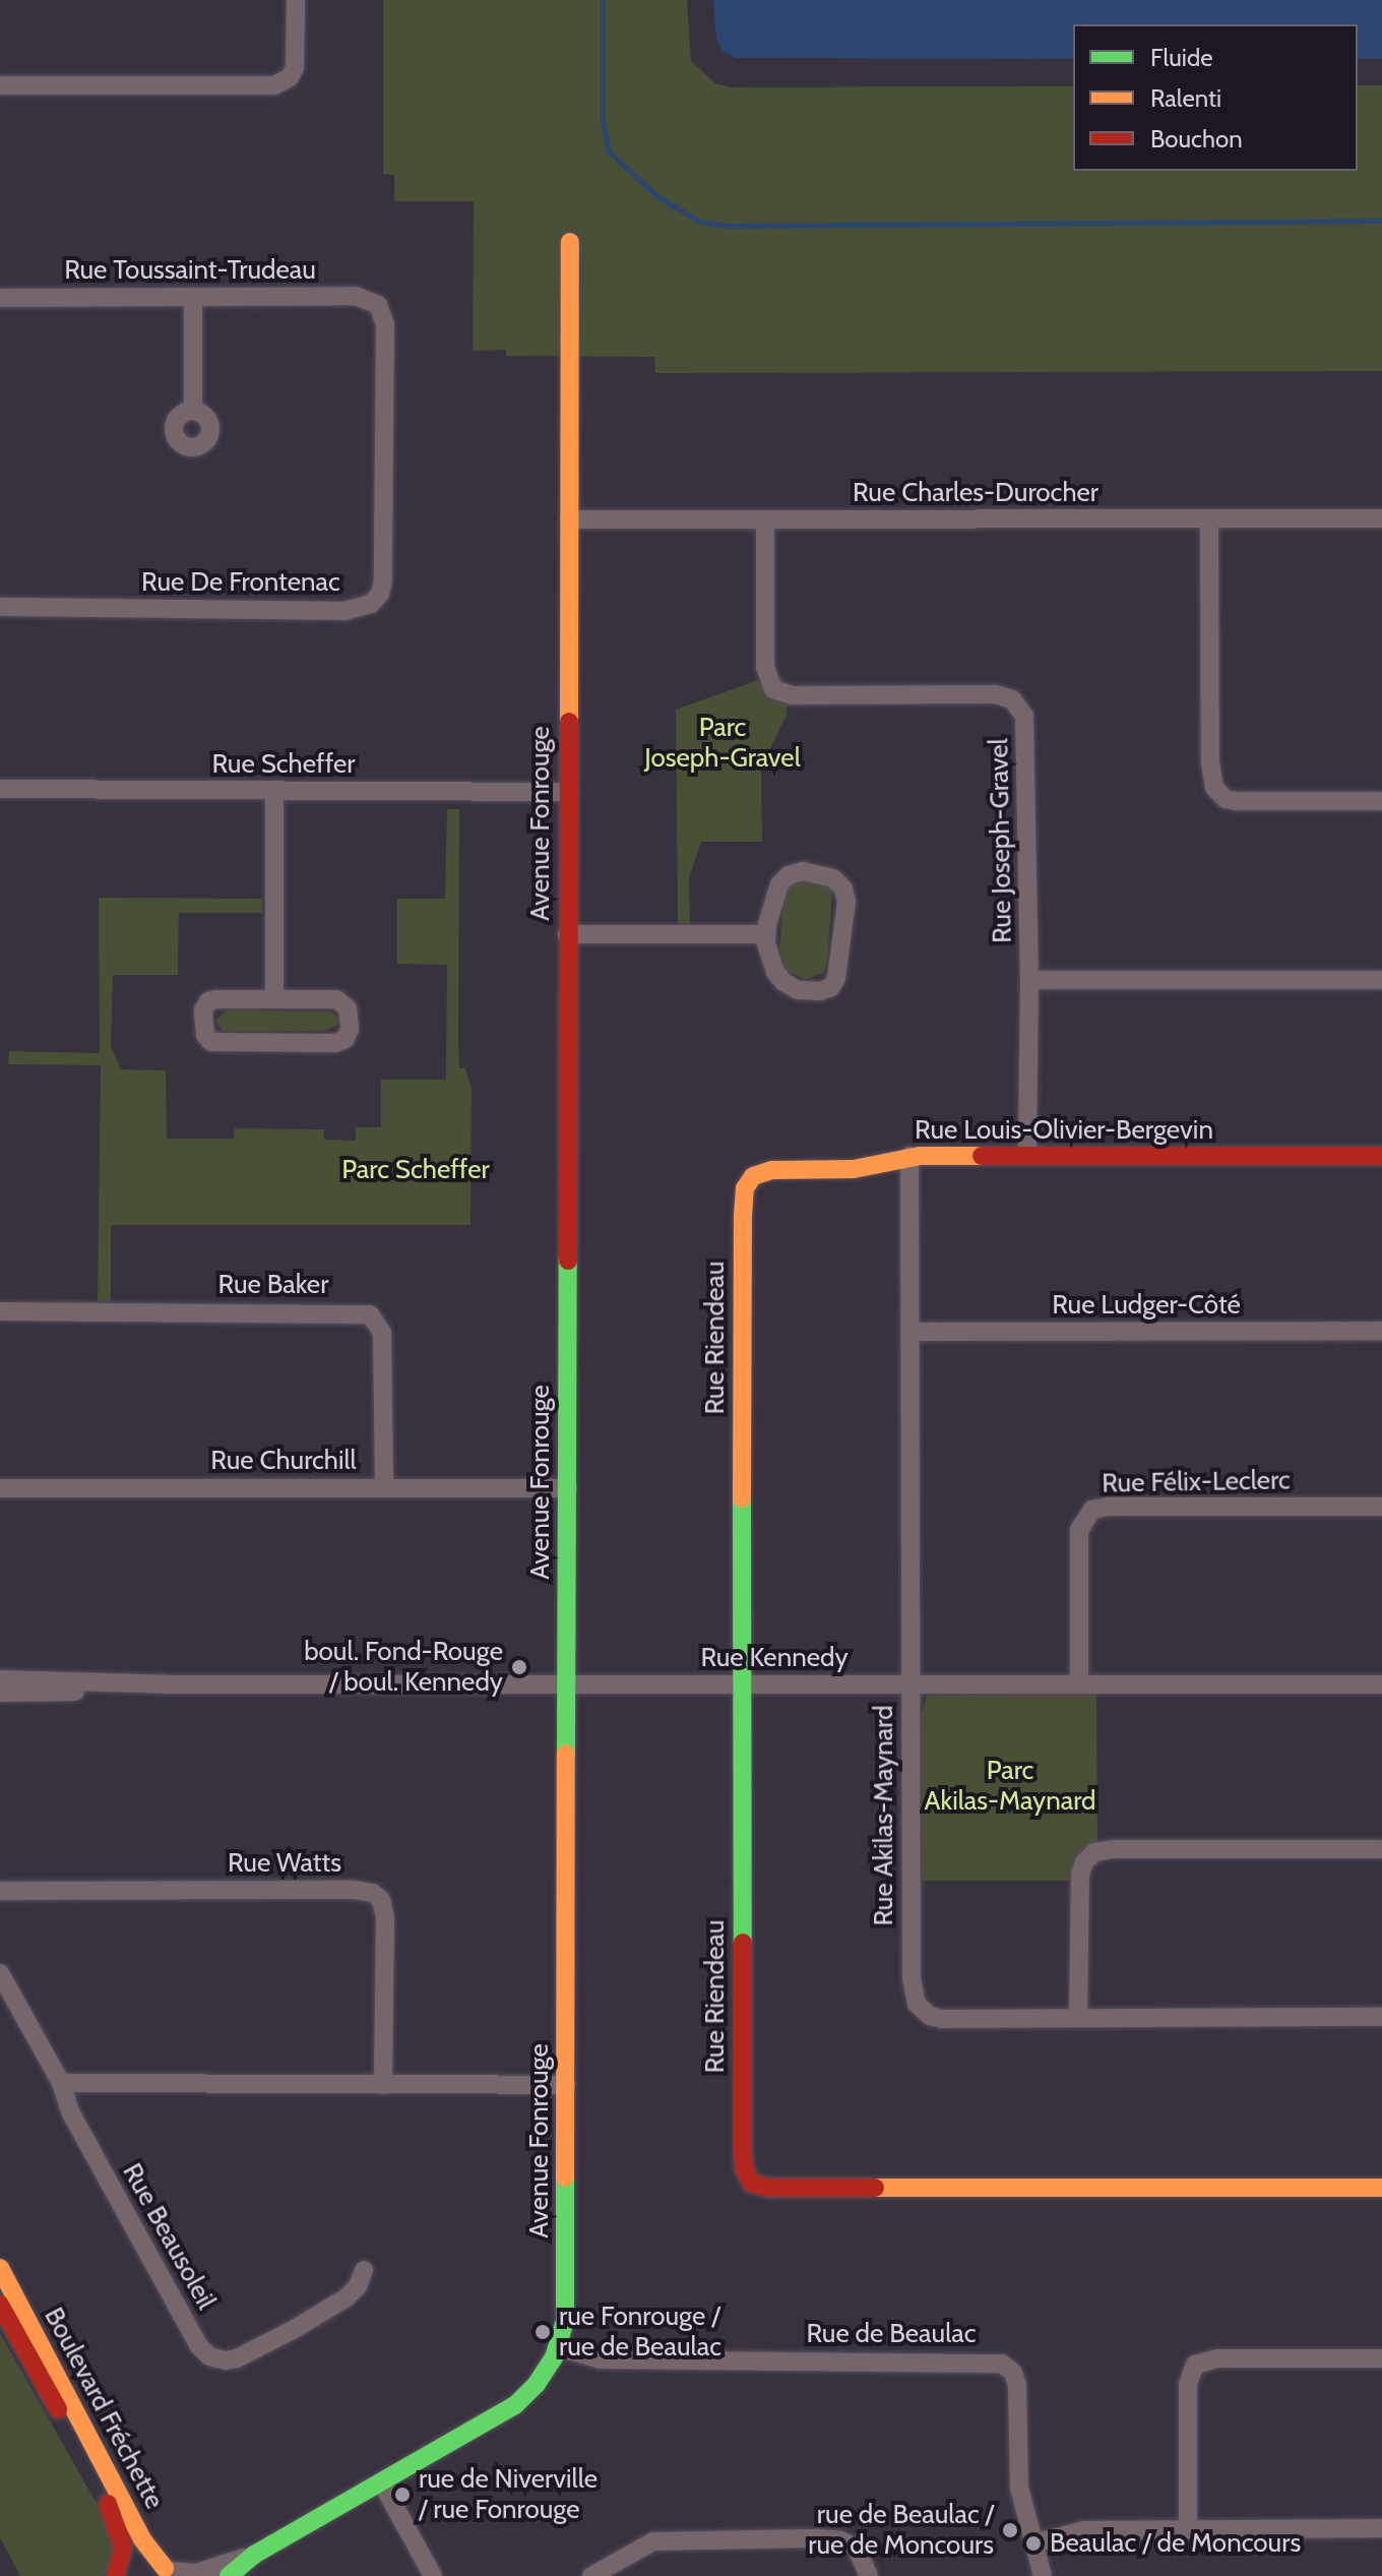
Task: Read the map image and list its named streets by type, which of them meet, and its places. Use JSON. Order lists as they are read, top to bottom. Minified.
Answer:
{"streets":{"street":["Rue Toussaint-Trudeau","Rue Charles-Durocher","Rue De Frontenac","Rue Scheffer","Avenue Fonrouge","Rue Joseph-Gravel","Rue Louis-Olivier-Bergevin","Rue Baker","Rue Ludger-Côté","Rue Riendeau","Rue Churchill","Rue Félix-Leclerc","Rue Kennedy","Rue Akilas-Maynard","Rue Watts","Rue Beausoleil","Rue de Beaulac","Boulevard Fréchette"]},"crossings":[["Rue Toussaint-Trudeau","Rue De Frontenac"],["Rue Charles-Durocher","Avenue Fonrouge"],["Rue Charles-Durocher","Rue Joseph-Gravel"],["Rue Scheffer","Avenue Fonrouge"],["Avenue Fonrouge","Rue Churchill"],["Avenue Fonrouge","Rue Kennedy"],["Avenue Fonrouge","Rue de Beaulac"],["Rue Joseph-Gravel","Rue Louis-Olivier-Bergevin"],["Rue Louis-Olivier-Bergevin","Rue Riendeau"],["Rue Louis-Olivier-Bergevin","Rue Akilas-Maynard"],["Rue Baker","Rue Churchill"],["Rue Ludger-Côté","Rue Akilas-Maynard"],["Rue Riendeau","Rue Kennedy"],["Rue Félix-Leclerc","Rue Kennedy"],["Rue Kennedy","Rue Akilas-Maynard"]],"parks":["Parc Joseph-Gravel","Parc Scheffer","Parc Akilas-Maynard"],"places":["boul. Fond-Rouge / boul. Kennedy","rue Fonrouge / rue de Beaulac","rue de Niverville / rue Fonrouge","rue de Beaulac / rue de Moncours","Beaulac / de Moncours"],"legend":["Fluide","Ralenti","Bouchon"]}
